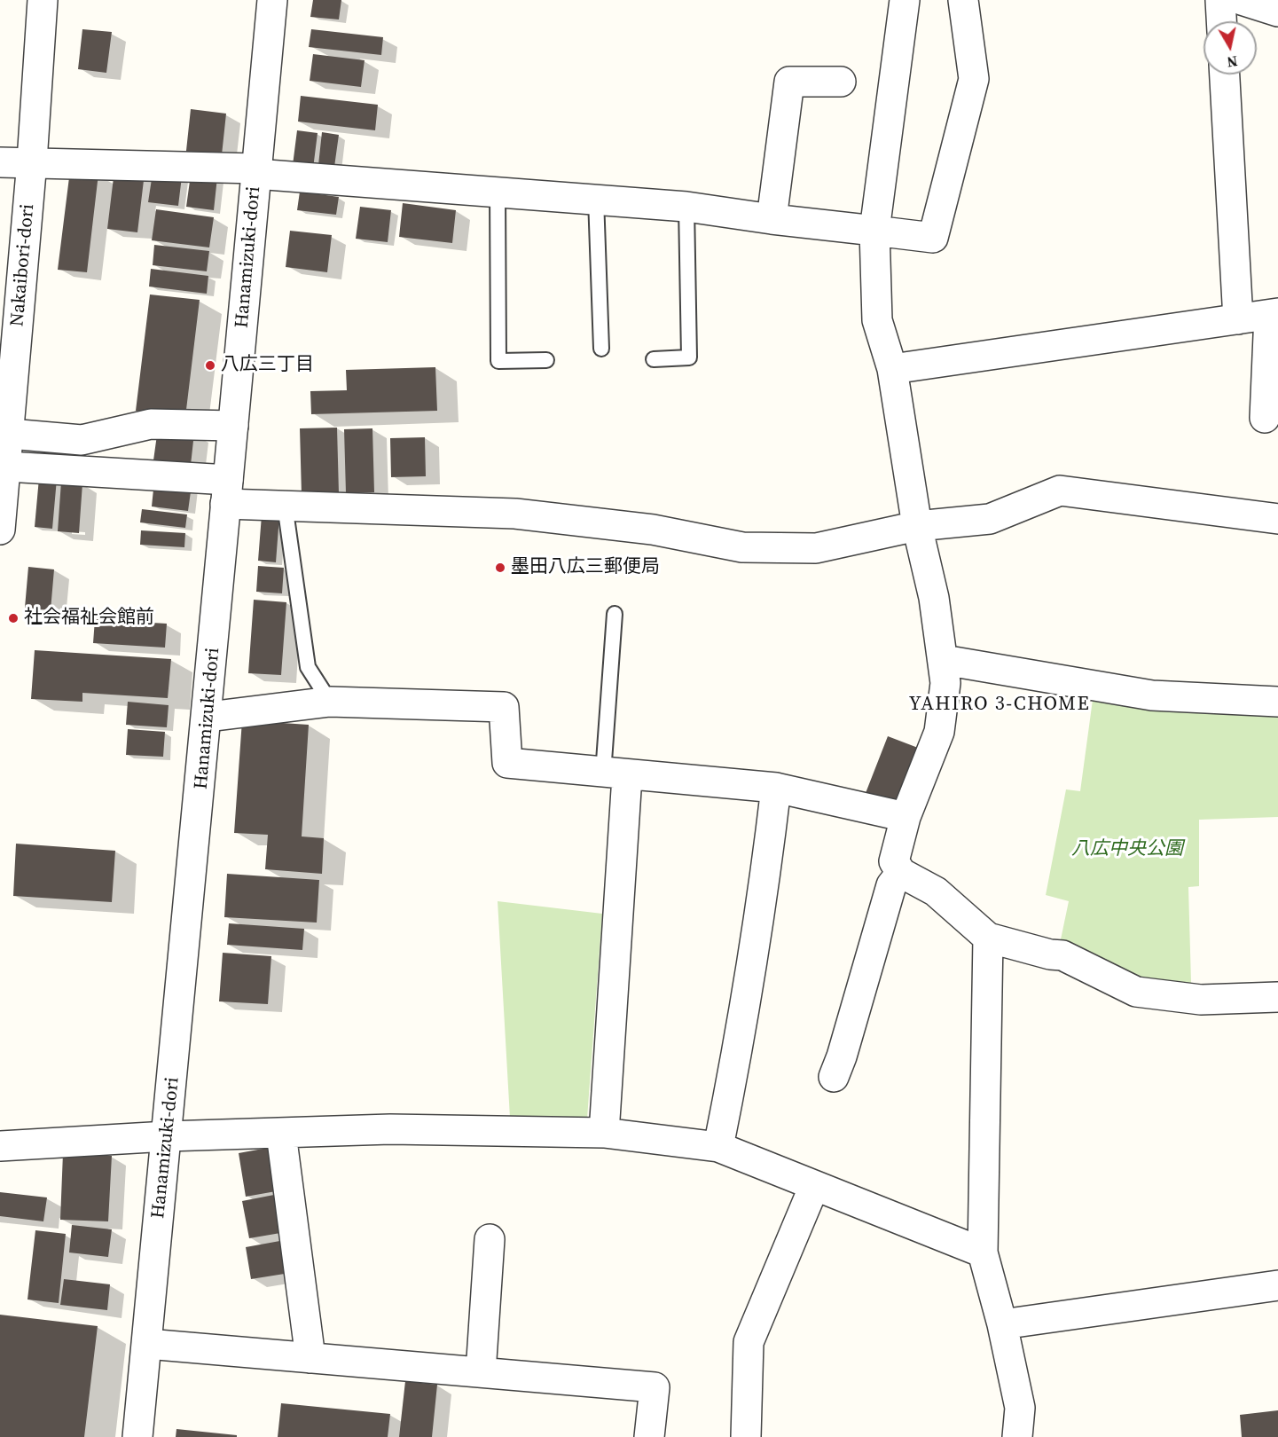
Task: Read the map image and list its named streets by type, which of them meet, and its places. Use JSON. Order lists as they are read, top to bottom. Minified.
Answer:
{"streets":{"street":["Hanamizuki-dori","Nakaibori-dori"]},"districts":["YAHIRO 3-CHOME"],"parks":["八広中央公園"],"places":["八広三丁目","墨田八広三郵便局","社会福祉会館前"],"north":"bottom"}
